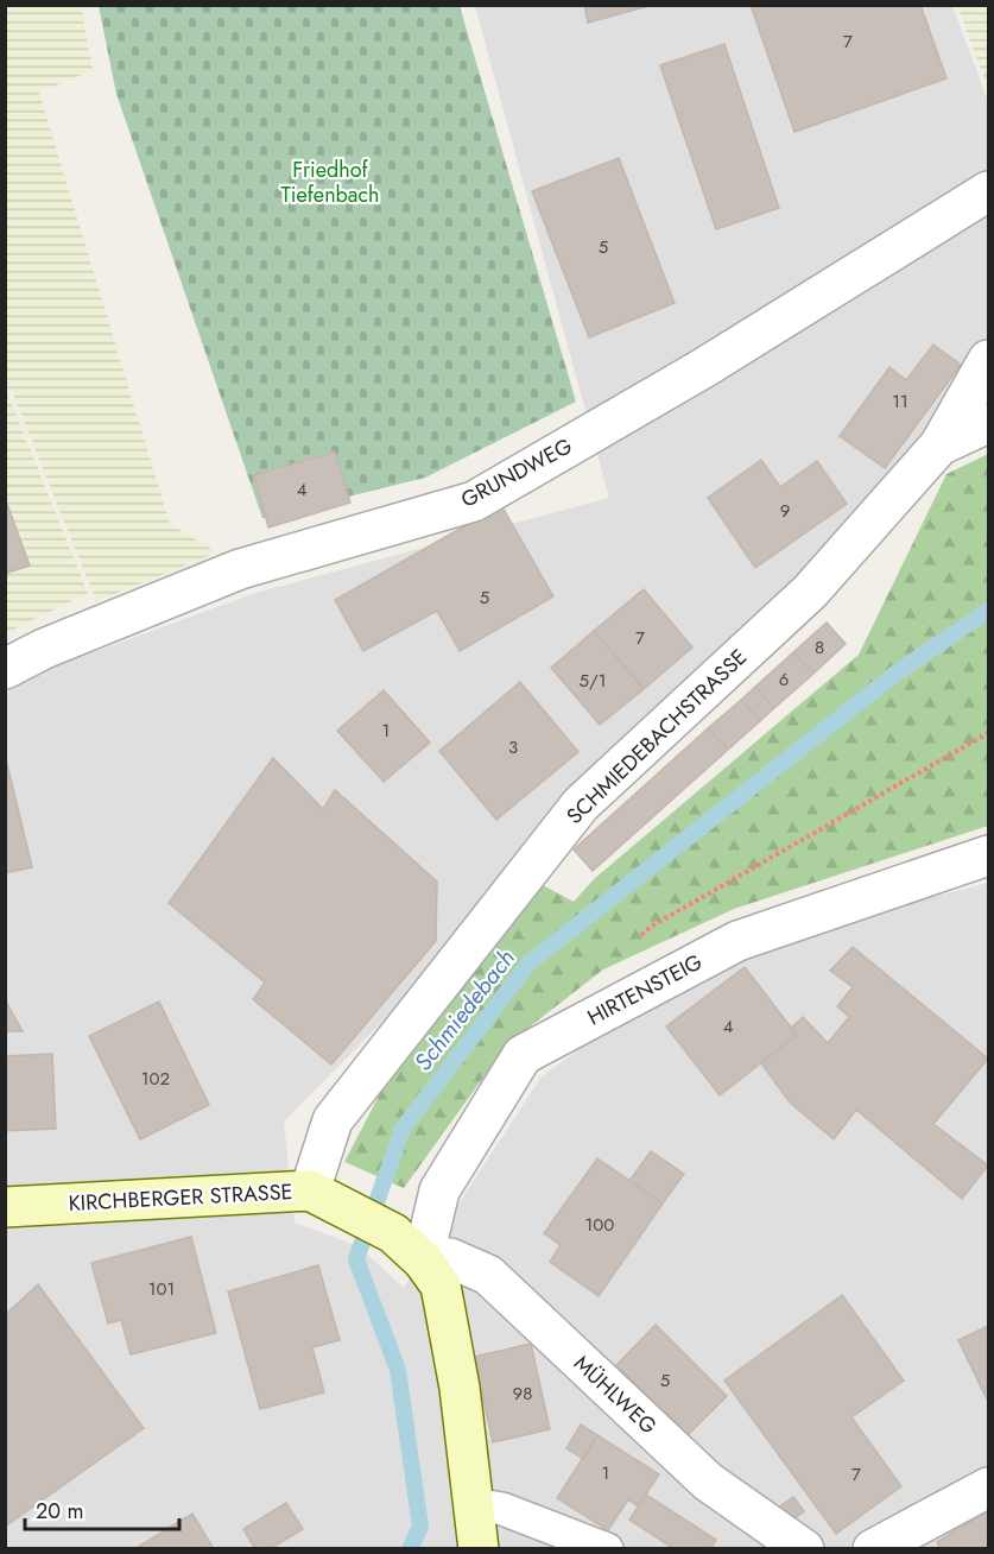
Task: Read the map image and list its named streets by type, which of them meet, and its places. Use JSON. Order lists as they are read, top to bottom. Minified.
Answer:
{"streets":{"main road":["KIRCHBERGER STRASSE"],"street":["GRUNDWEG","SCHMIEDEBACHSTRASSE","HIRTENSTEIG","MÜHLWEG"]},"crossings":[["SCHMIEDEBACHSTRASSE","KIRCHBERGER STRASSE"],["HIRTENSTEIG","MÜHLWEG"]],"water":["Schmiedebach"],"parks":["Friedhof Tiefenbach"],"house_numbers":["7","5","11","4","9","5","7","8","6","5/1","1","3","4","102","100","101","5","98","1","7"],"scale_bar":"20 m"}
